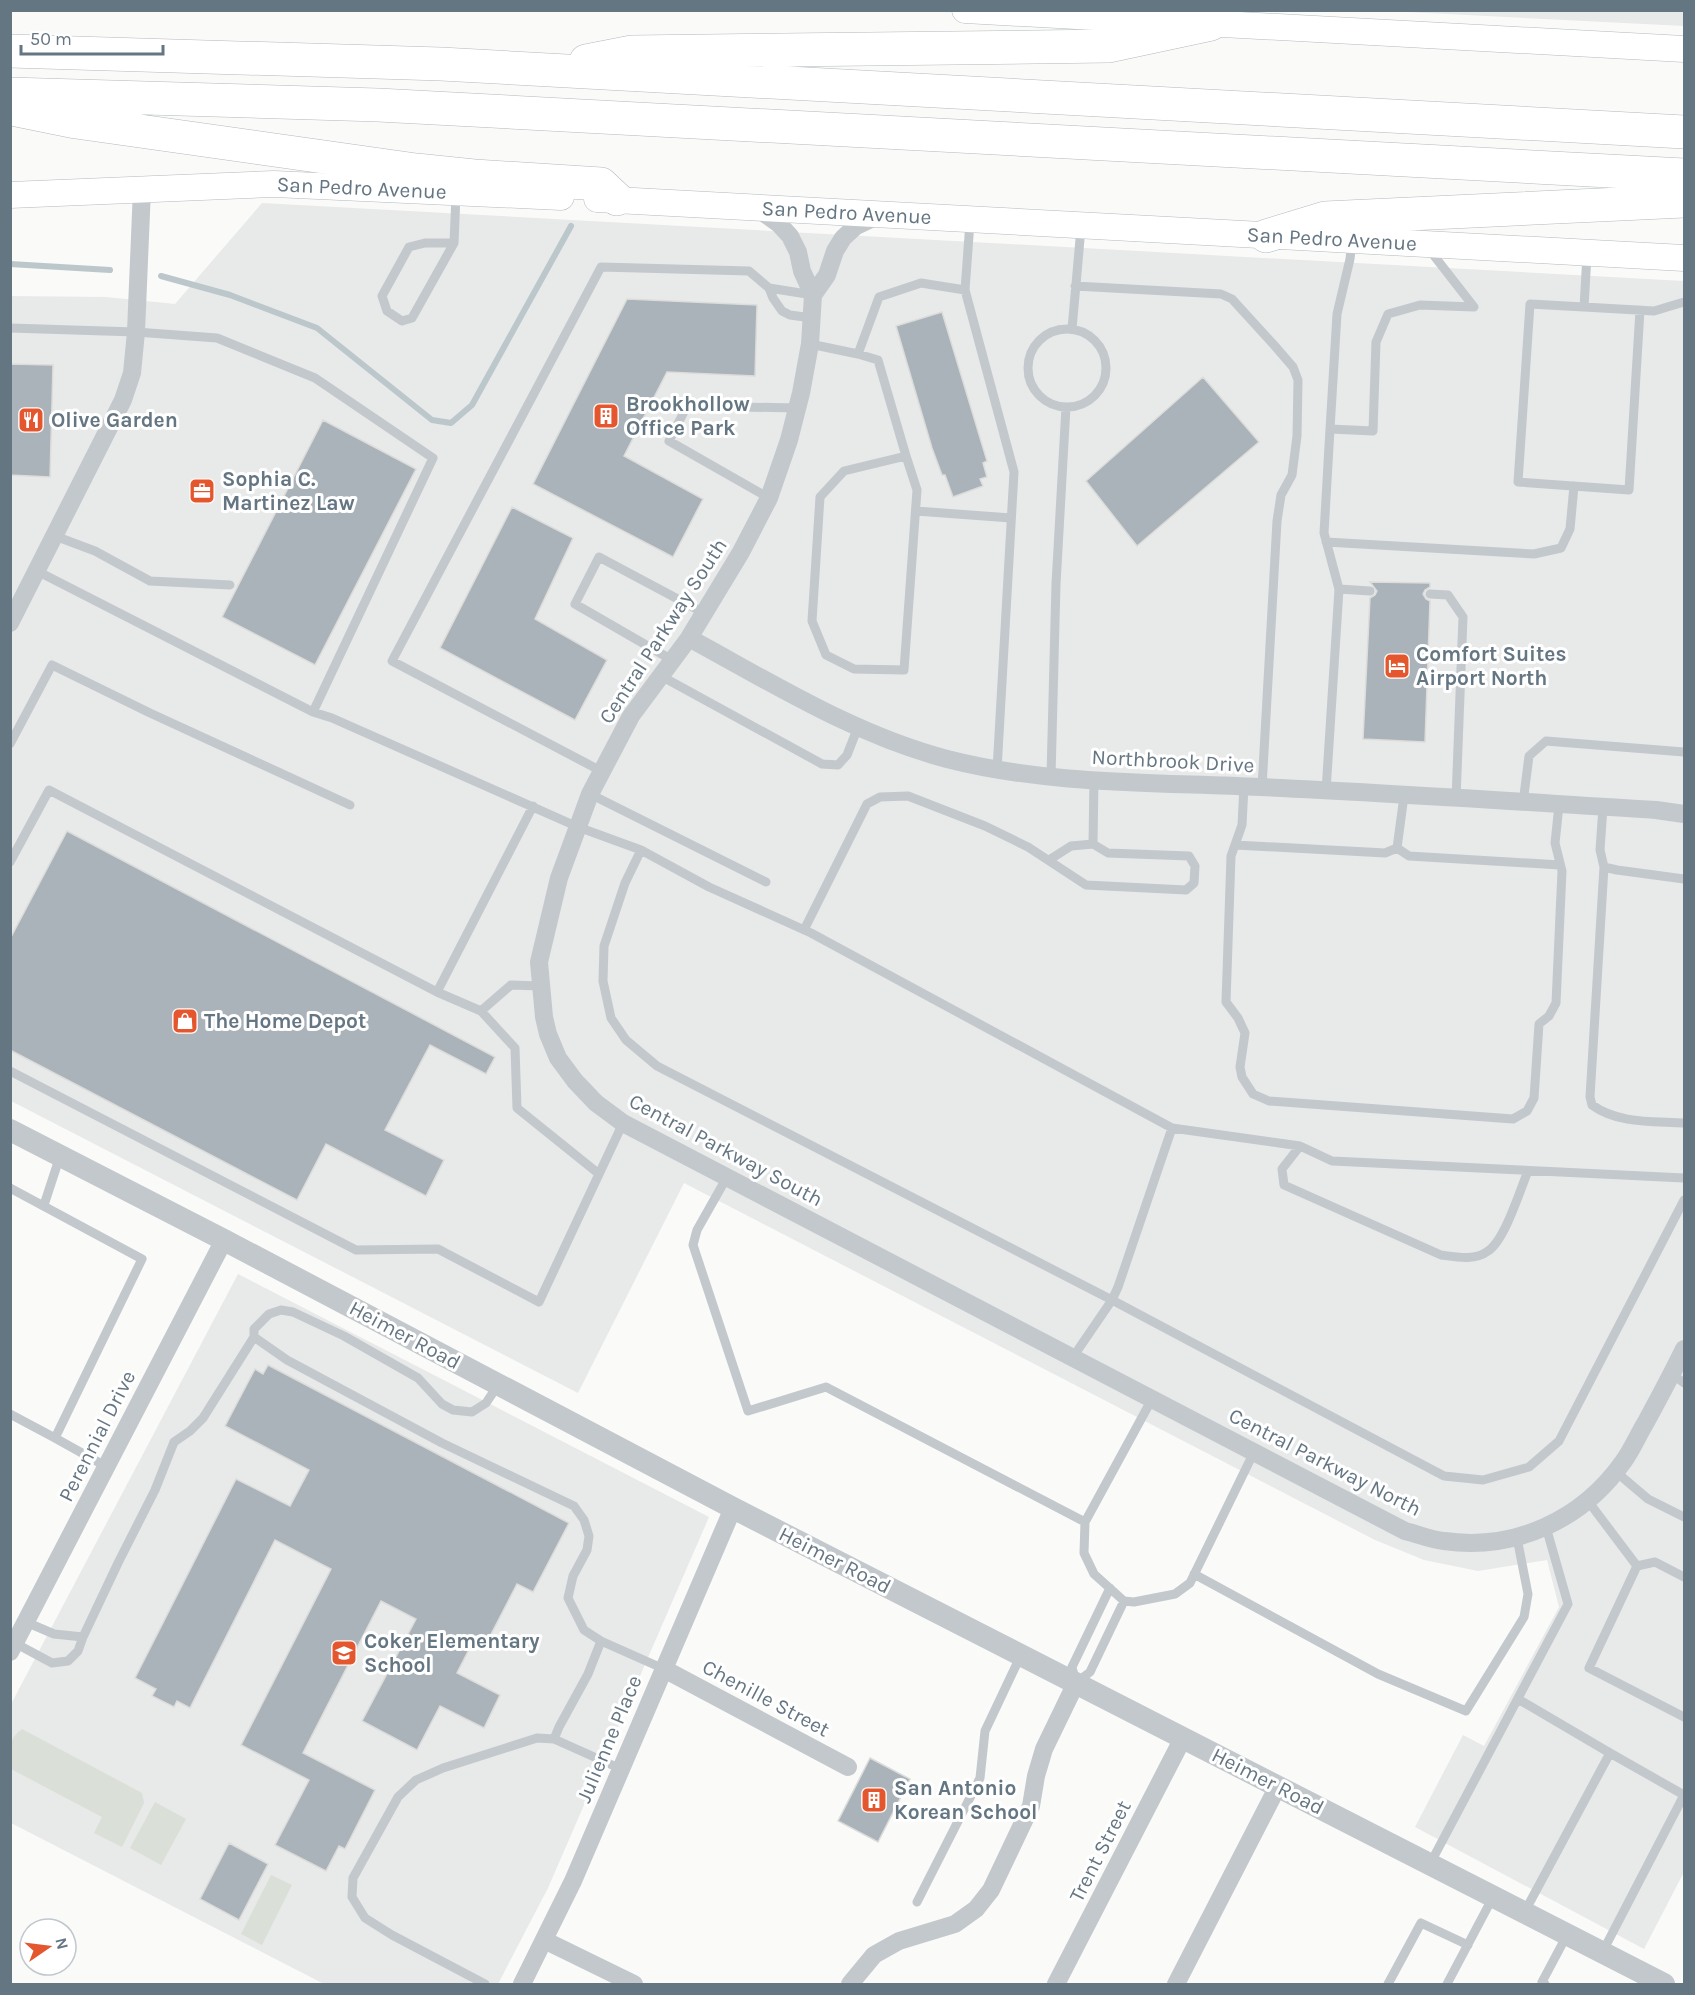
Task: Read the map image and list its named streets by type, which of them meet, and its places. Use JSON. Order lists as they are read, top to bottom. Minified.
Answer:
{"streets":{"main road":["San Pedro Avenue"],"street":["Central Parkway South","Northbrook Drive","Heimer Road","Perennial Drive","Central Parkway North","Chenille Street","Julienne Place","Trent Street"]},"crossings":[["San Pedro Avenue","Central Parkway South"],["Central Parkway South","Northbrook Drive"],["Central Parkway South","Central Parkway North"],["Heimer Road","Perennial Drive"],["Heimer Road","Julienne Place"],["Heimer Road","Trent Street"],["Chenille Street","Julienne Place"]],"places":{"building":["Brookhollow Office Park","San Antonio Korean School"],"restaurant":["Olive Garden"],"office":["Sophia C. Martinez Law"],"hotel":["Comfort Suites Airport North"],"shop":["The Home Depot"],"school or university":["Coker Elementary School"]},"scale_bar":"50 m","north":"right"}
